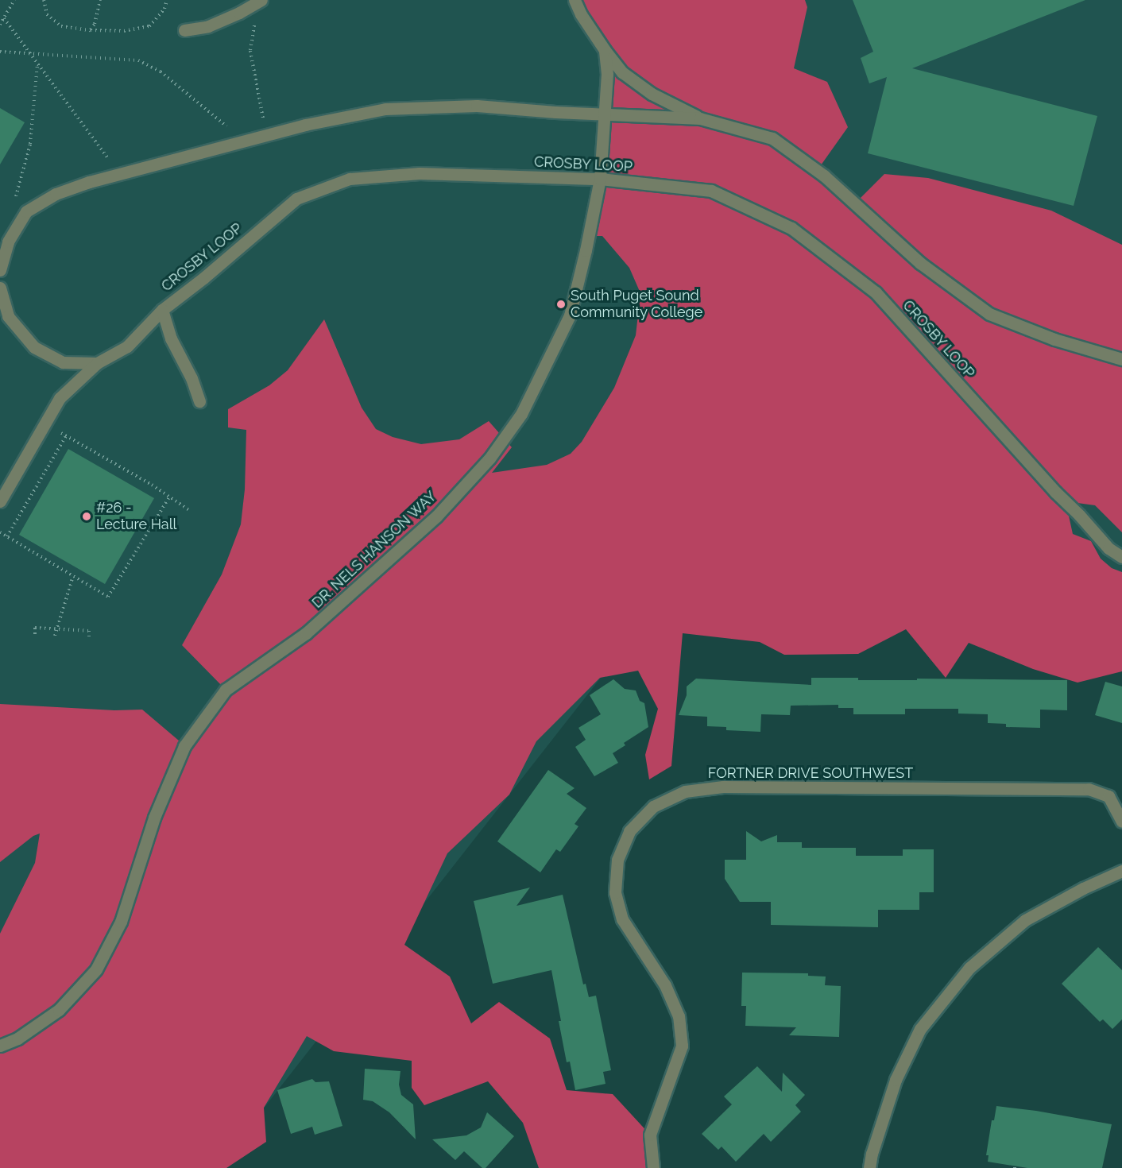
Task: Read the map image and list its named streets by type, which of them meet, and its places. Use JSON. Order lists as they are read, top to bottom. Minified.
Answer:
{"streets":{"street":["CROSBY LOOP","DR. NELS HANSON WAY","FORTNER DRIVE SOUTHWEST"]},"crossings":[["CROSBY LOOP","DR. NELS HANSON WAY"]],"places":["South Puget Sound Community College","#26 - Lecture Hall"]}
